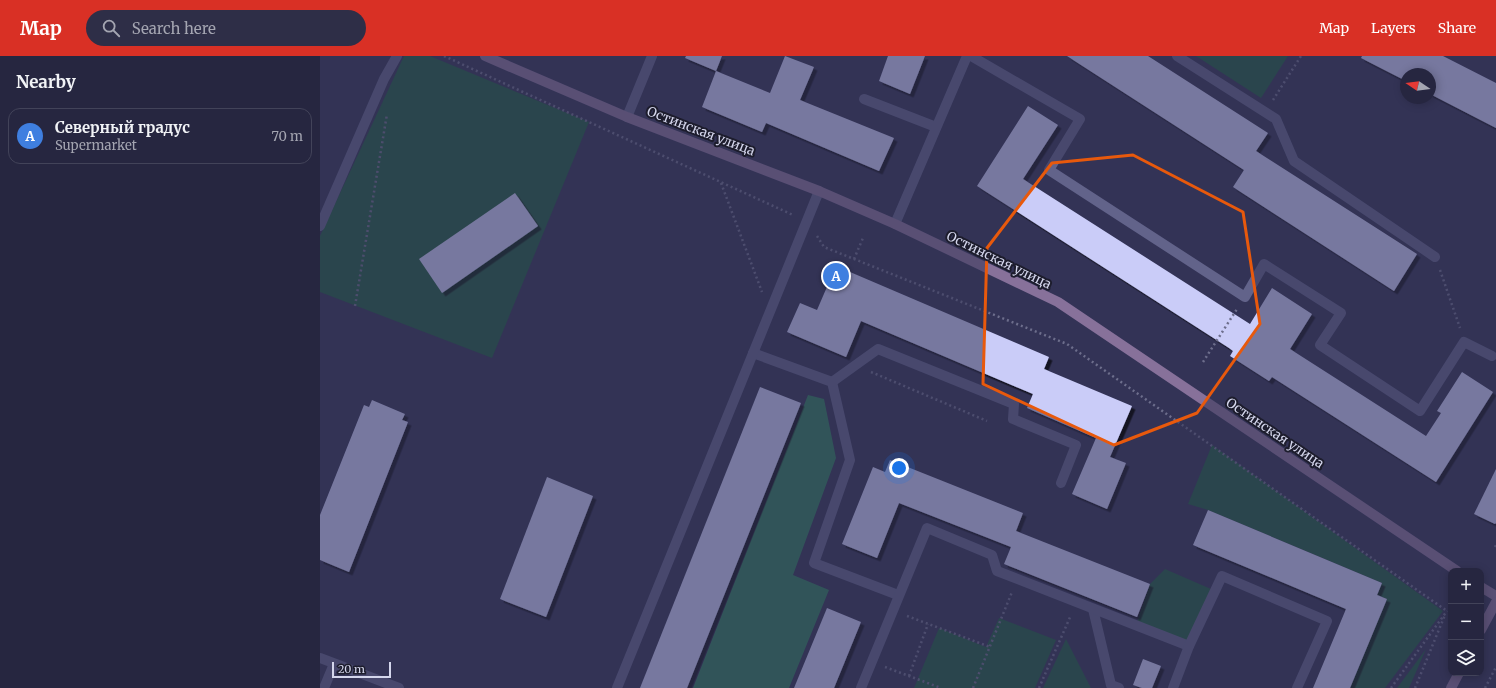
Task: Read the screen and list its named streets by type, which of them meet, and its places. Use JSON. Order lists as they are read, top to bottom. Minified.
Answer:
{"streets":{"street":["Остинская улица"]},"scale_bar":"20 m","north":"left","page":{"header":"Map","search":"Search here","nav":["Map","Layers","Share"],"heading":"Nearby","list":[{"mark":"A","name":"Северный градус","note":"Supermarket","value":"70 m"}],"pins":"A","map_buttons":["+","−"],"scale":"20 m"}}
